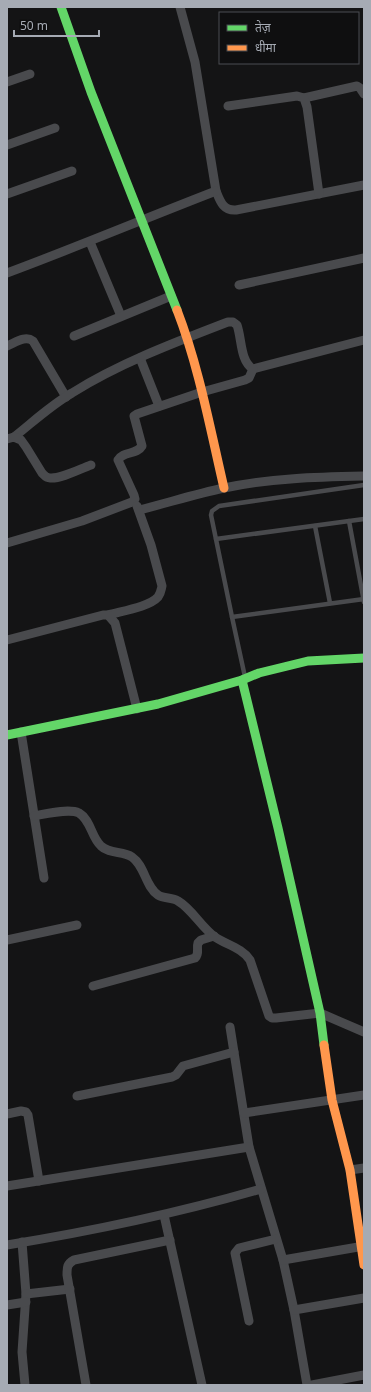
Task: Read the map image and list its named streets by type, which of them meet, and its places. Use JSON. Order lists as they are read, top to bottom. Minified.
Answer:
{"legend":["तेज़","धीमा"],"scale_bar":"50 m"}
